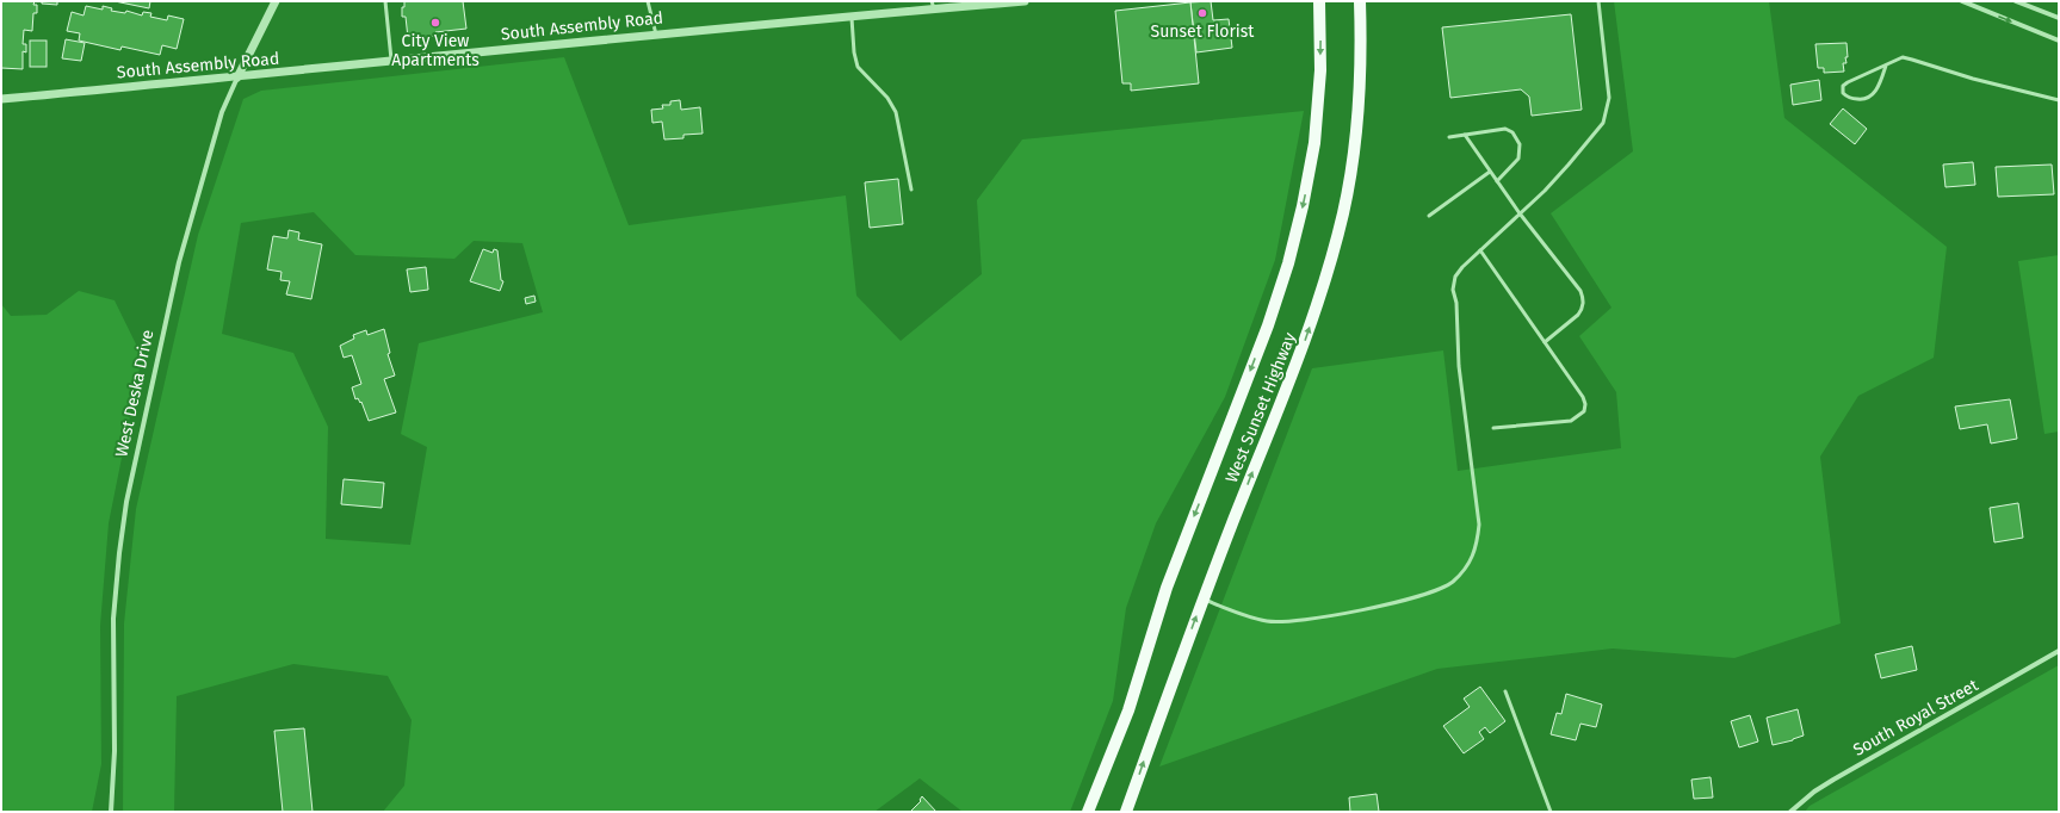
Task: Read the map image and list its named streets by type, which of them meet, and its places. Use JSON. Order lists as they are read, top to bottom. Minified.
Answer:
{"streets":{"main road":["West Sunset Highway"],"street":["South Assembly Road","West Deska Drive","South Royal Street"]},"crossings":[["South Assembly Road","West Deska Drive"]],"places":["Sunset Florist","City View Apartments"]}
